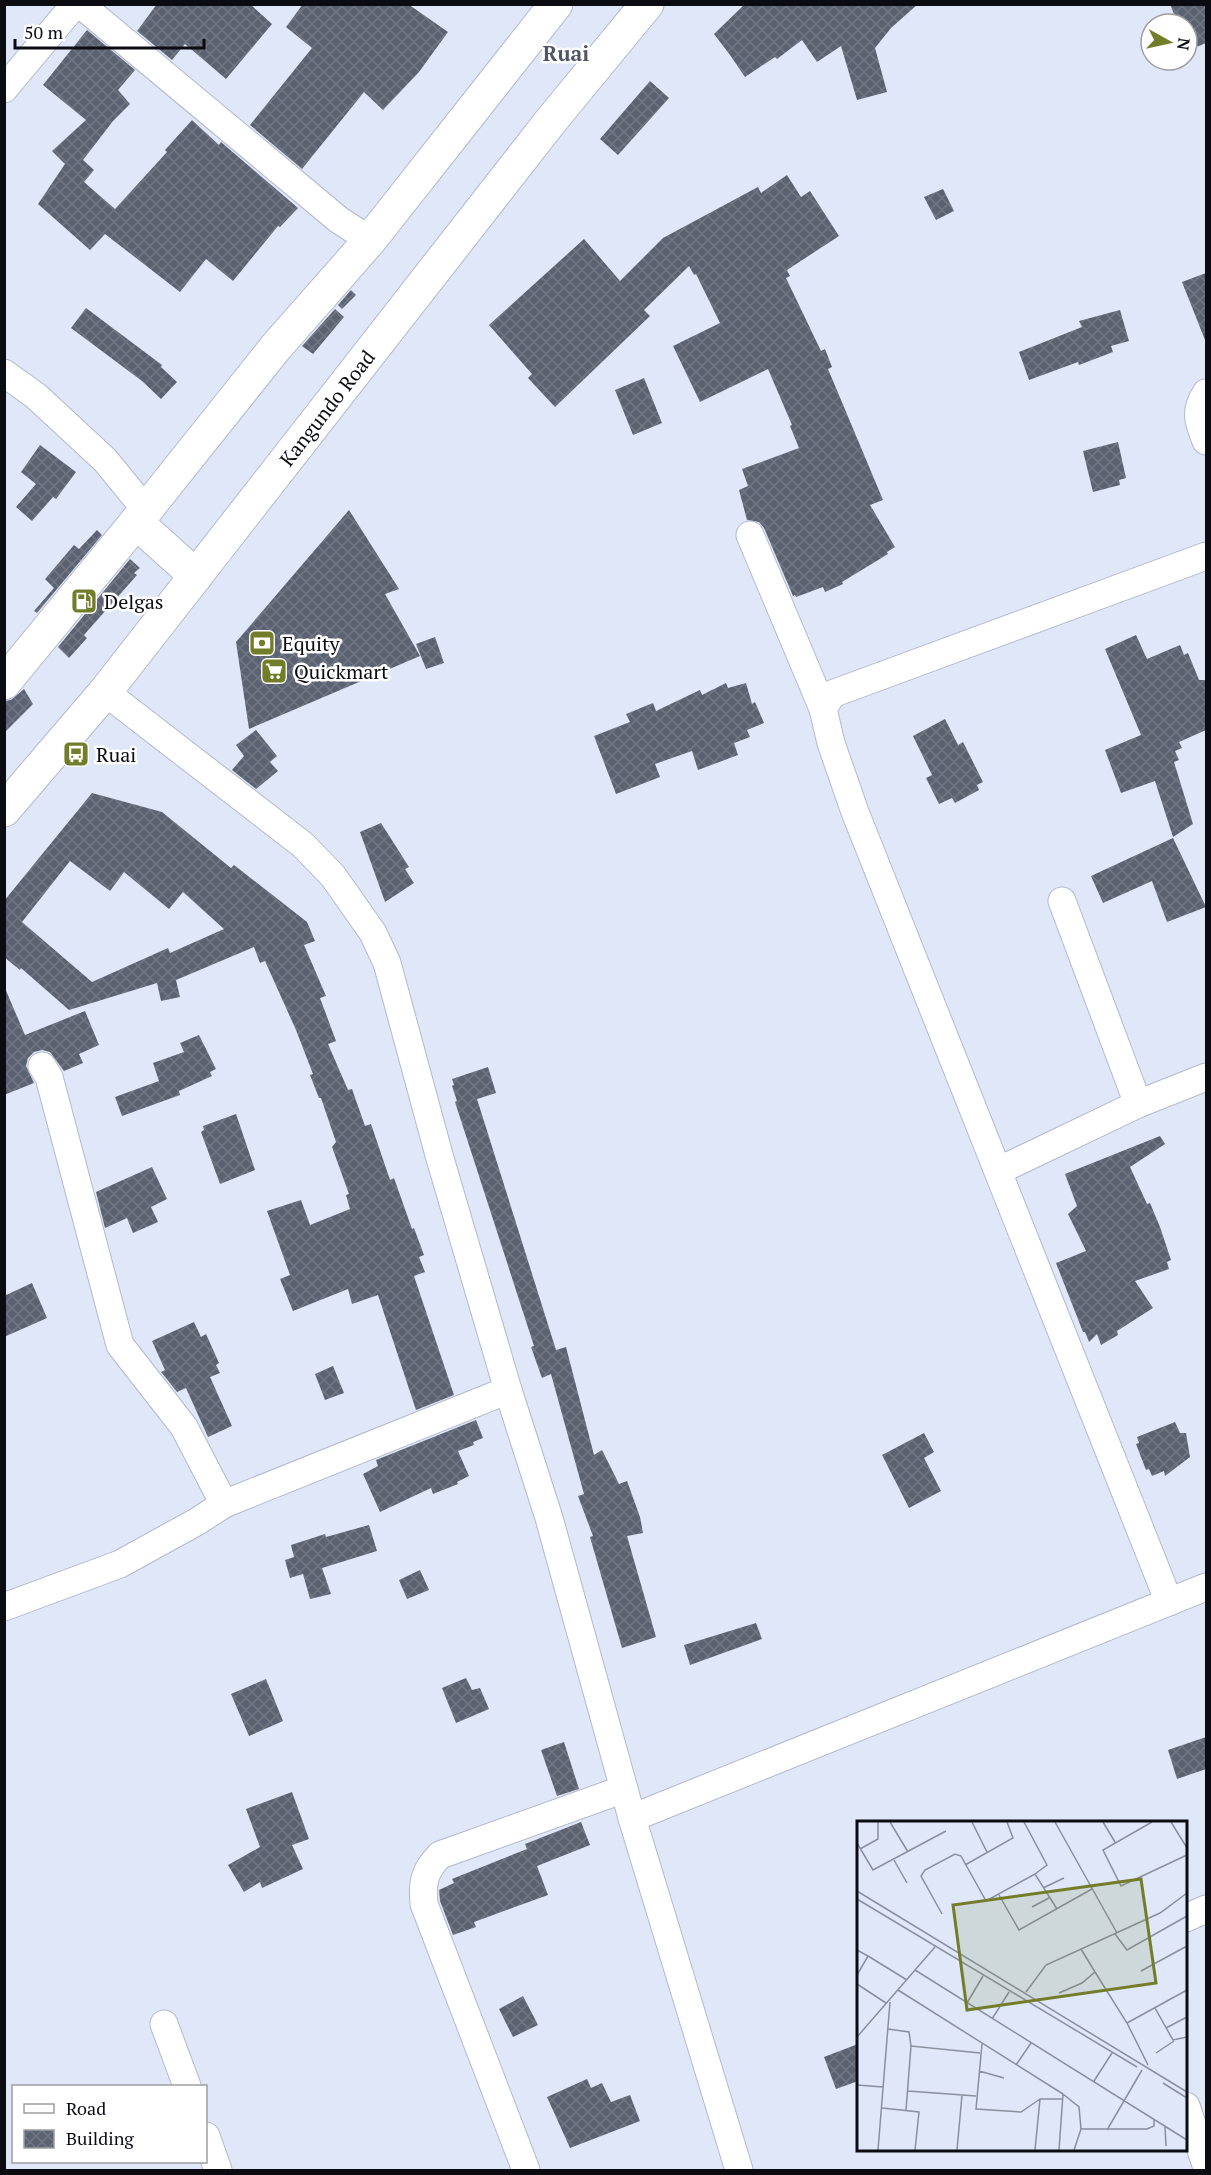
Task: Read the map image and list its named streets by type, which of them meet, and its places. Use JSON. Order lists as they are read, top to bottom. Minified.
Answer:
{"streets":{"highway":["Kangundo Road"]},"districts":["Ruai"],"places":{"fuel station":["Delgas"],"bank":["Equity"],"supermarket":["Quickmart"],"bus stop":["Ruai"]},"legend":["Road","Building"],"scale_bar":"50 m","north":"right"}
